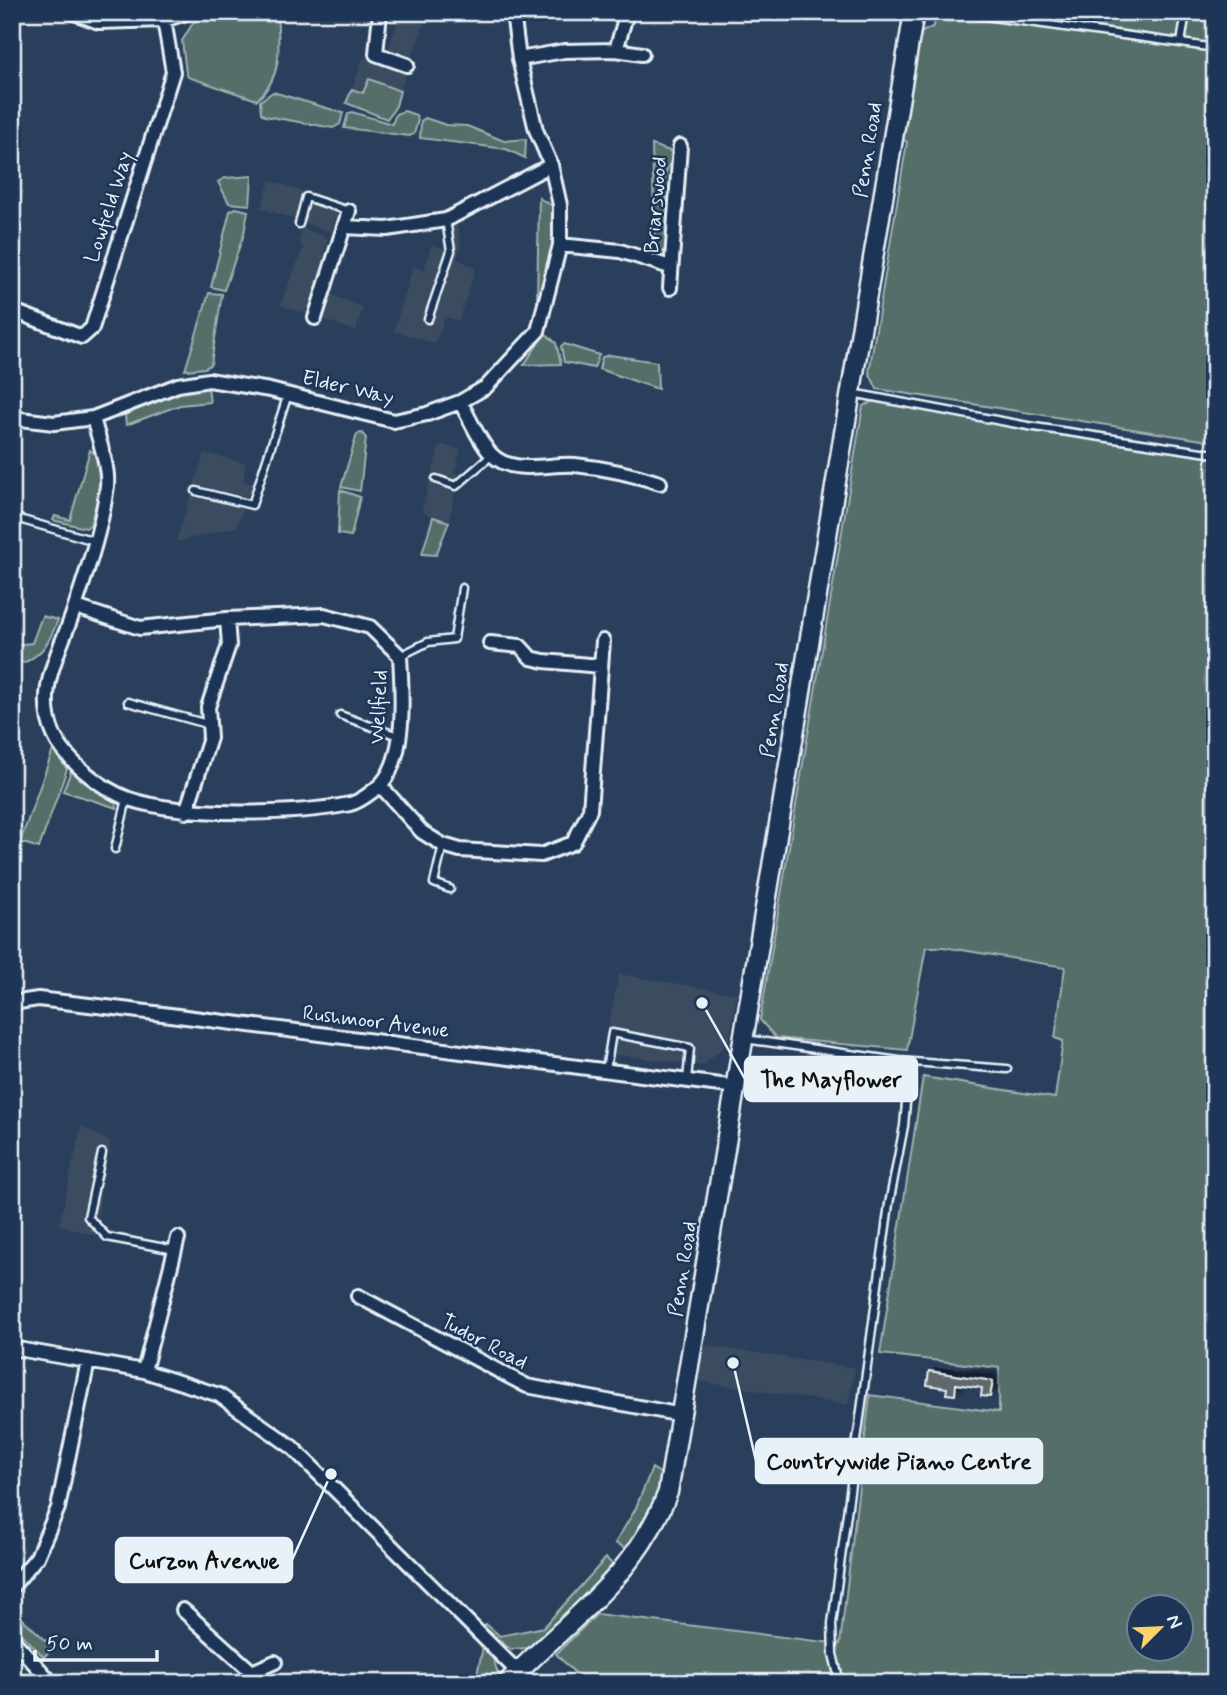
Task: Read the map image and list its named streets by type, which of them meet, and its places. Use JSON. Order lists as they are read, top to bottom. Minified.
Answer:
{"streets":{"main road":["Penn Road"],"street":["Briarswood","Lowfield Way","Elder Way","Wellfield","Rushmoor Avenue","Tudor Road"]},"crossings":[["Penn Road","Rushmoor Avenue"],["Penn Road","Tudor Road"],["Briarswood","Elder Way"]],"places":["The Mayflower","Countrywide Piano Centre","Curzon Avenue"],"scale_bar":"50 m","north":"top right"}
